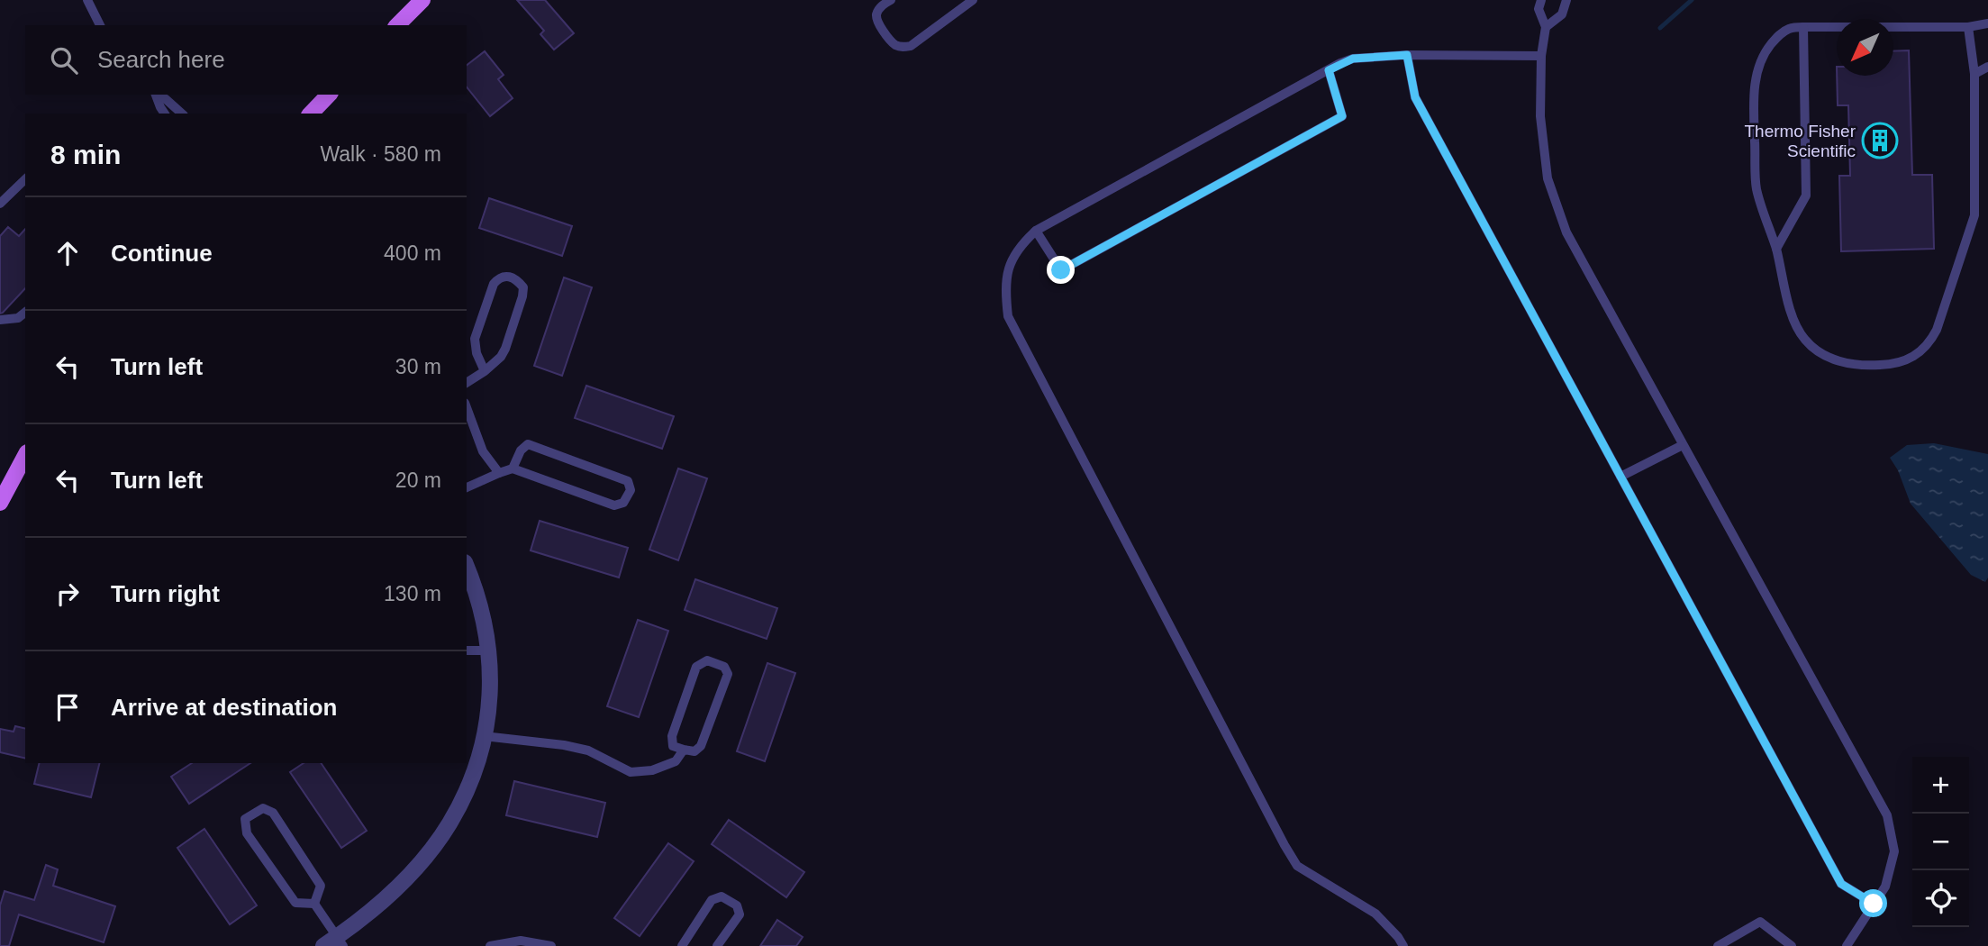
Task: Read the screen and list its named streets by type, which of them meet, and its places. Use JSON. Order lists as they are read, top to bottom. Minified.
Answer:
{"places":{"building":["Thermo Fisher Scientific"]},"north":"bottom left","page":{"search":"Search here","heading":["8 min","Walk · 580 m"],"list":[["Continue","400 m"],["Turn left","30 m"],["Turn left","20 m"],["Turn right","130 m"],"Arrive at destination"],"map_buttons":["+","−"]}}
